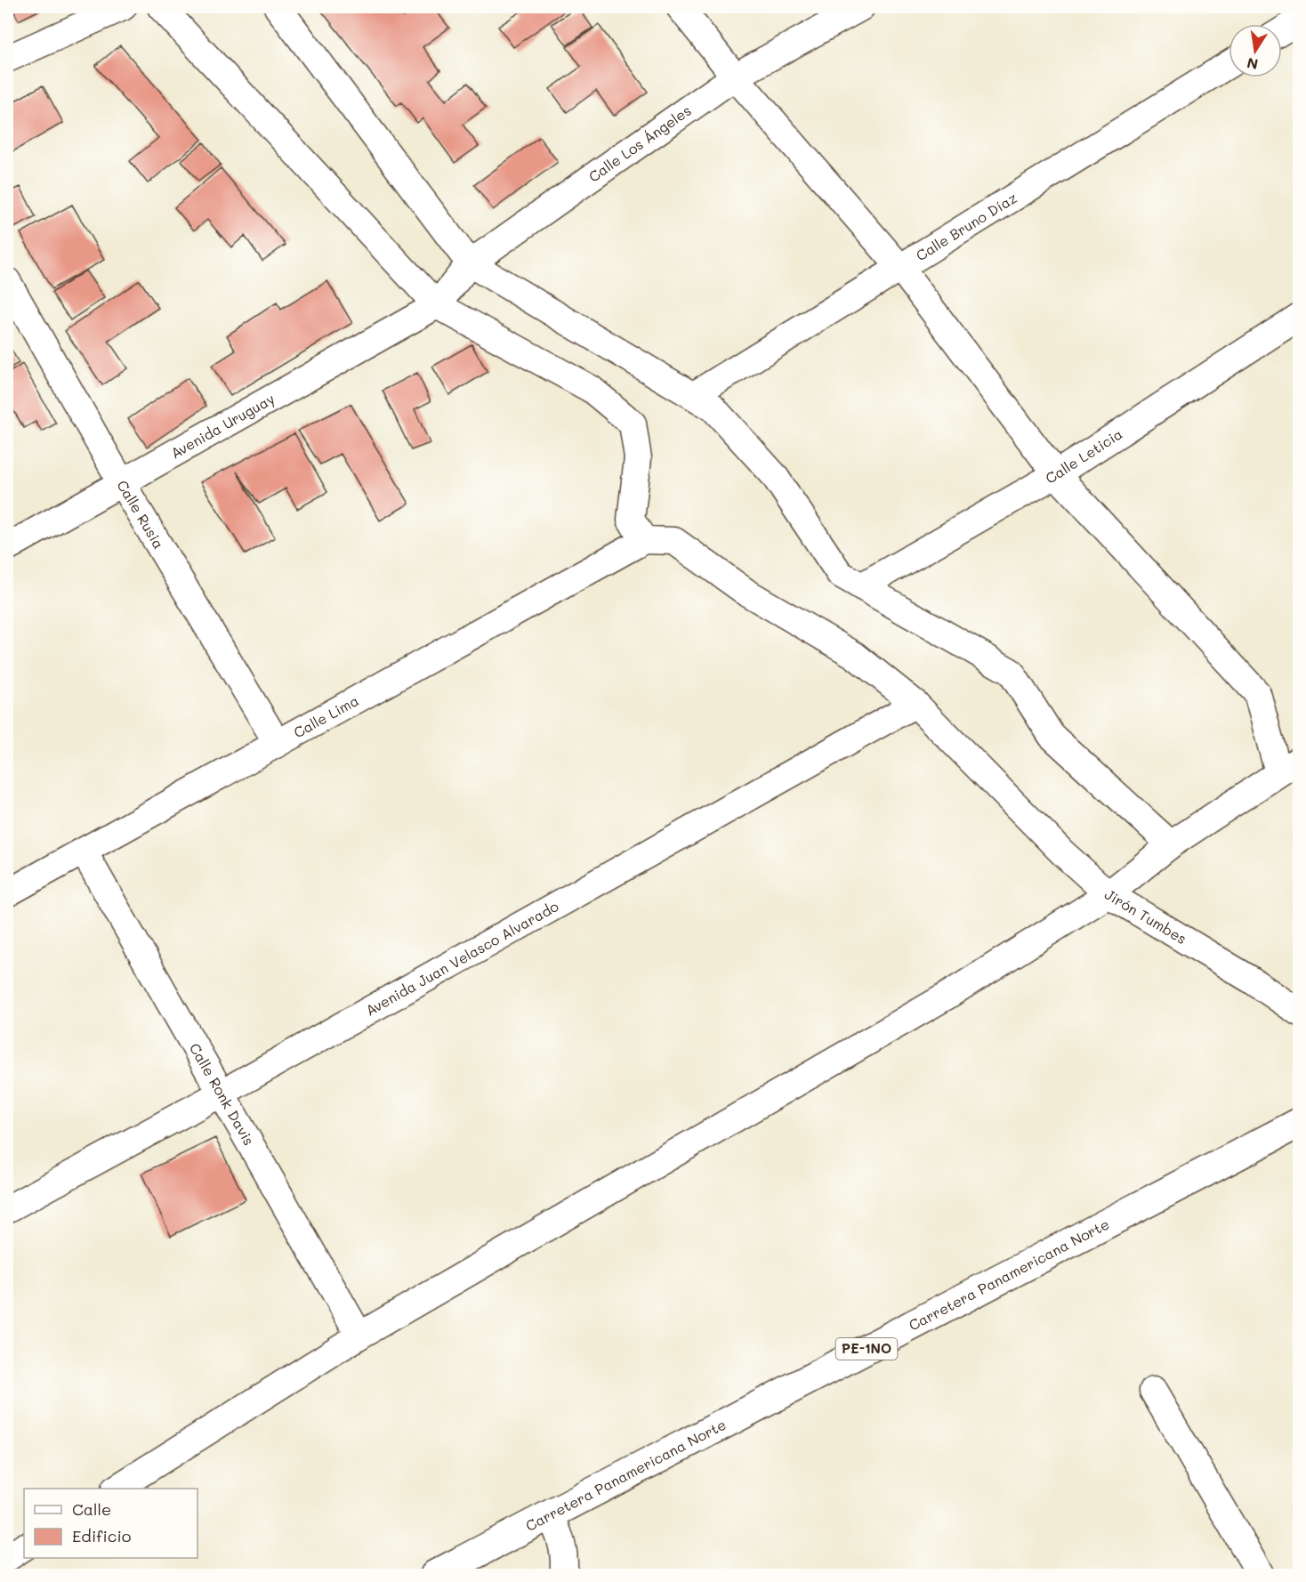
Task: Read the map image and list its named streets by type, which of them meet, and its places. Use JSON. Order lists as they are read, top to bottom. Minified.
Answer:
{"streets":{"main road":["Carretera Panamericana Norte","PE-1NO"],"street":["Calle Los Ángeles","Calle Bruno Díaz","Avenida Uruguay","Calle Leticia","Calle Rusia","Calle Lima","Jirón Tumbes","Avenida Juan Velasco Alvarado","Calle Ronk Davis"]},"crossings":[["Calle Los Ángeles","Avenida Uruguay"],["Avenida Uruguay","Calle Rusia"],["Calle Rusia","Calle Lima"],["Calle Lima","Calle Ronk Davis"],["Avenida Juan Velasco Alvarado","Calle Ronk Davis"]],"legend":["Calle","Edificio"],"north":"bottom"}
